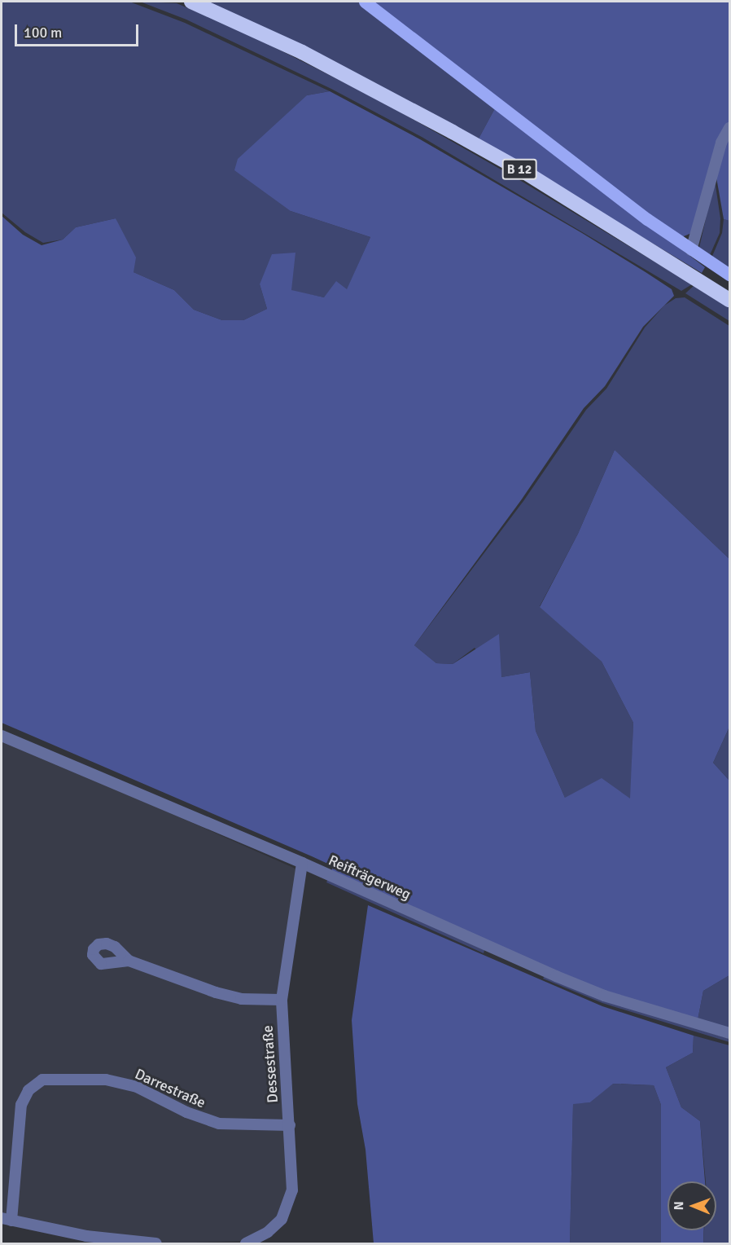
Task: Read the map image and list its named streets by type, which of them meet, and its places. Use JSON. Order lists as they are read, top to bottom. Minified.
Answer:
{"streets":{"highway":["B 12"],"street":["Reifträgerweg","Dessestraße","Darrestraße"]},"crossings":[["Reifträgerweg","Dessestraße"],["Dessestraße","Darrestraße"]],"scale_bar":"100 m","north":"left"}
